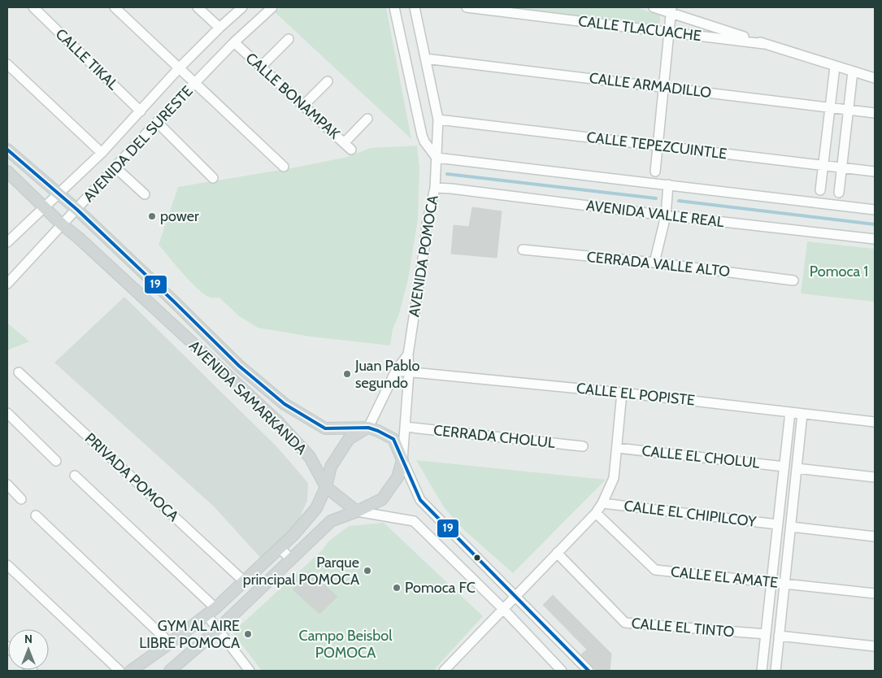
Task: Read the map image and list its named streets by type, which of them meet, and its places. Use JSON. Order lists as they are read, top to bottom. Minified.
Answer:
{"streets":{"main road":["AVENIDA POMOCA","AVENIDA SAMARKANDA"],"street":["CALLE TLACUACHE","CALLE TIKAL","CALLE ARMADILLO","CALLE BONAMPAK","AVENIDA DEL SURESTE","CALLE TEPEZCUINTLE","AVENIDA VALLE REAL","CERRADA VALLE ALTO","CALLE EL POPISTE","CERRADA CHOLUL","CALLE EL CHOLUL","PRIVADA POMOCA","CALLE EL CHIPILCOY","CALLE EL AMATE","CALLE EL TINTO"]},"crossings":[["CALLE TIKAL","AVENIDA DEL SURESTE"],["CALLE ARMADILLO","AVENIDA POMOCA"],["CALLE BONAMPAK","AVENIDA DEL SURESTE"],["AVENIDA DEL SURESTE","AVENIDA SAMARKANDA"],["CALLE TEPEZCUINTLE","AVENIDA POMOCA"],["AVENIDA VALLE REAL","AVENIDA POMOCA"],["AVENIDA POMOCA","CALLE EL POPISTE"],["AVENIDA POMOCA","AVENIDA SAMARKANDA"],["AVENIDA POMOCA","CERRADA CHOLUL"]],"parks":["Pomoca 1","Campo Beisbol POMOCA"],"places":["power","Juan Pablo segundo","Parque principal POMOCA","Pomoca FC","GYM AL AIRE LIBRE POMOCA"],"lines":["transit line 19"],"north":"top"}
